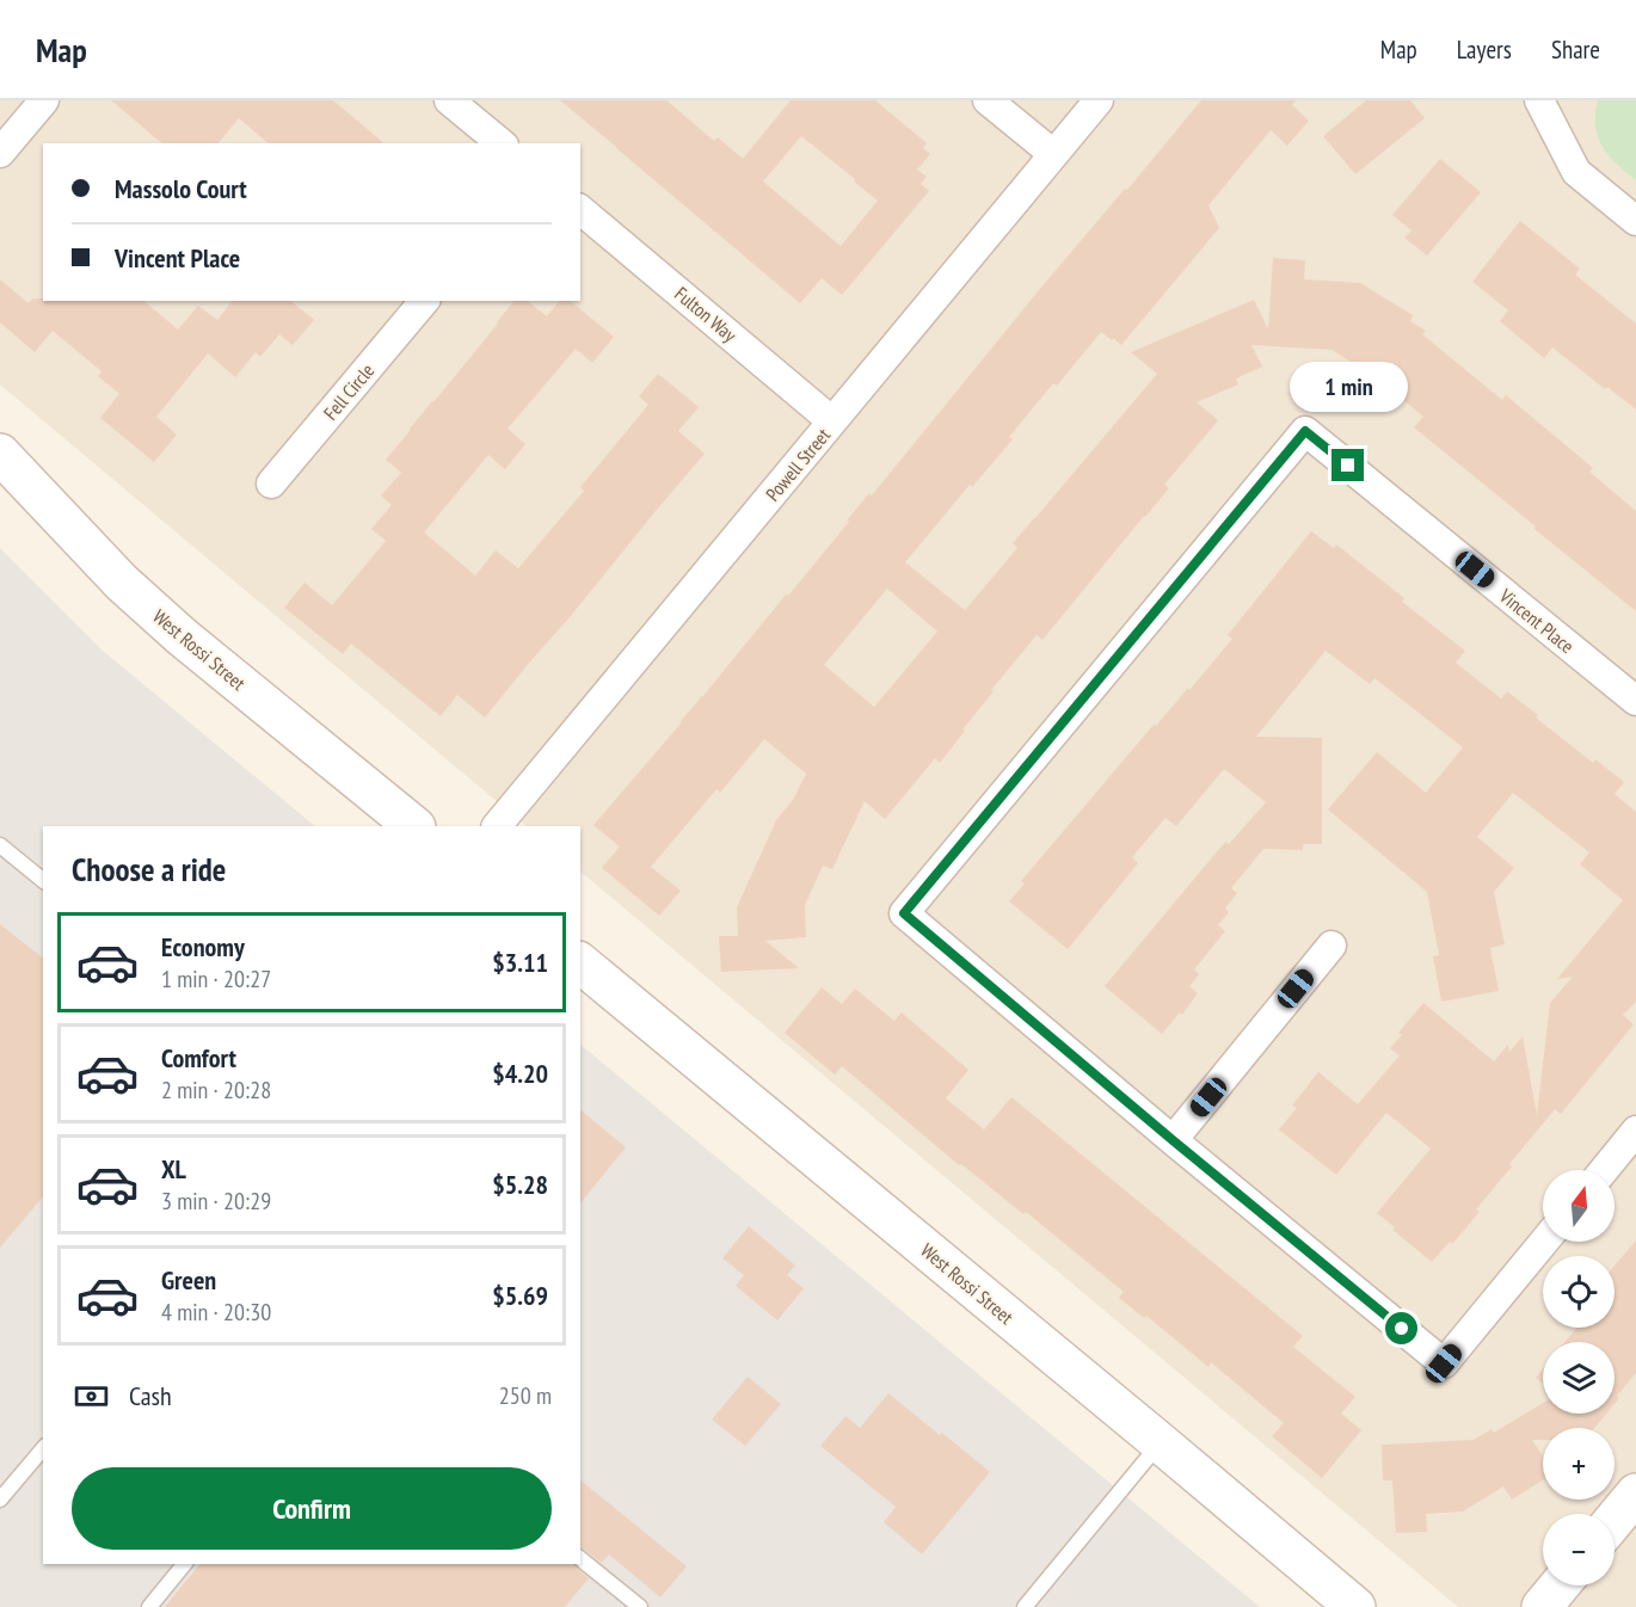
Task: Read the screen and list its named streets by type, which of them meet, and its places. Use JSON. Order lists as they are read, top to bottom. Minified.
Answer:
{"streets":{"main road":["West Rossi Street"],"street":["Fulton Way","Fell Circle","Powell Street","Vincent Place"]},"crossings":[["Fulton Way","Powell Street"]],"north":"top","page":{"header":"Map","nav":["Map","Layers","Share"],"banner":["Massolo Court","Vincent Place"],"bubble":"1 min","heading":"Choose a ride","list":[{"name":"Economy","note":"1 min · 20:27","value":"$3.11"},{"name":"Comfort","note":"2 min · 20:28","value":"$4.20"},{"name":"XL","note":"3 min · 20:29","value":"$5.28"},{"name":"Green","note":"4 min · 20:30","value":"$5.69"}],"map_buttons":["+","−"],"pay":["Cash","250 m"],"buttons":"Confirm"}}
